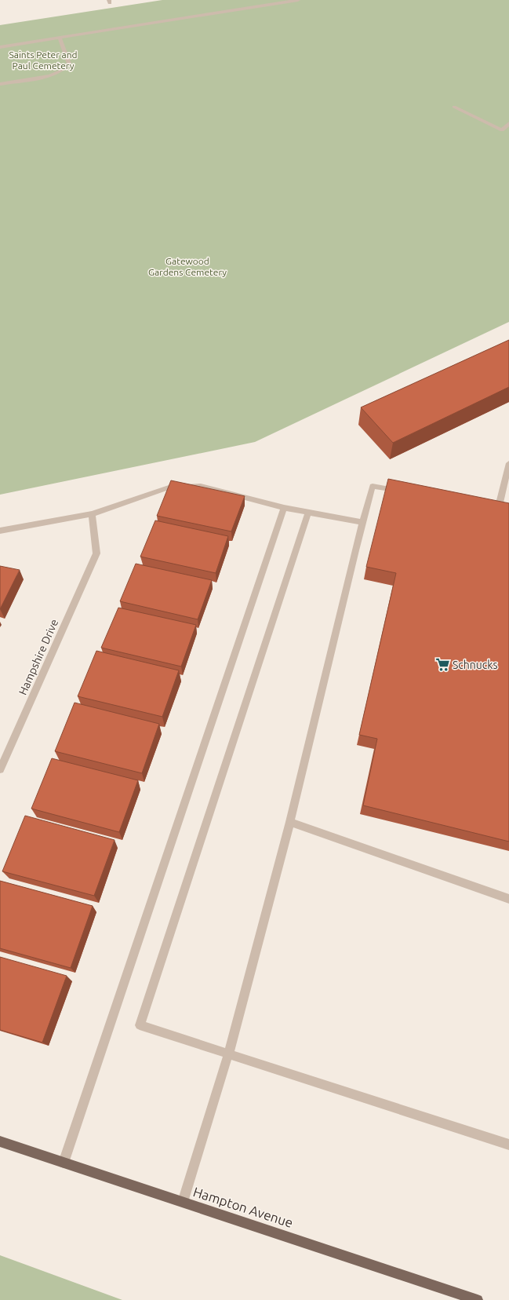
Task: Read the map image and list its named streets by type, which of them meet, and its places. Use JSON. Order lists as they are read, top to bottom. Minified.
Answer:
{"streets":{"main road":["Hampton Avenue"],"street":["Hampshire Drive"]},"parks":["Saints Peter and Paul Cemetery","Gatewood Gardens Cemetery"],"places":{"supermarket":["Schnucks"]}}
